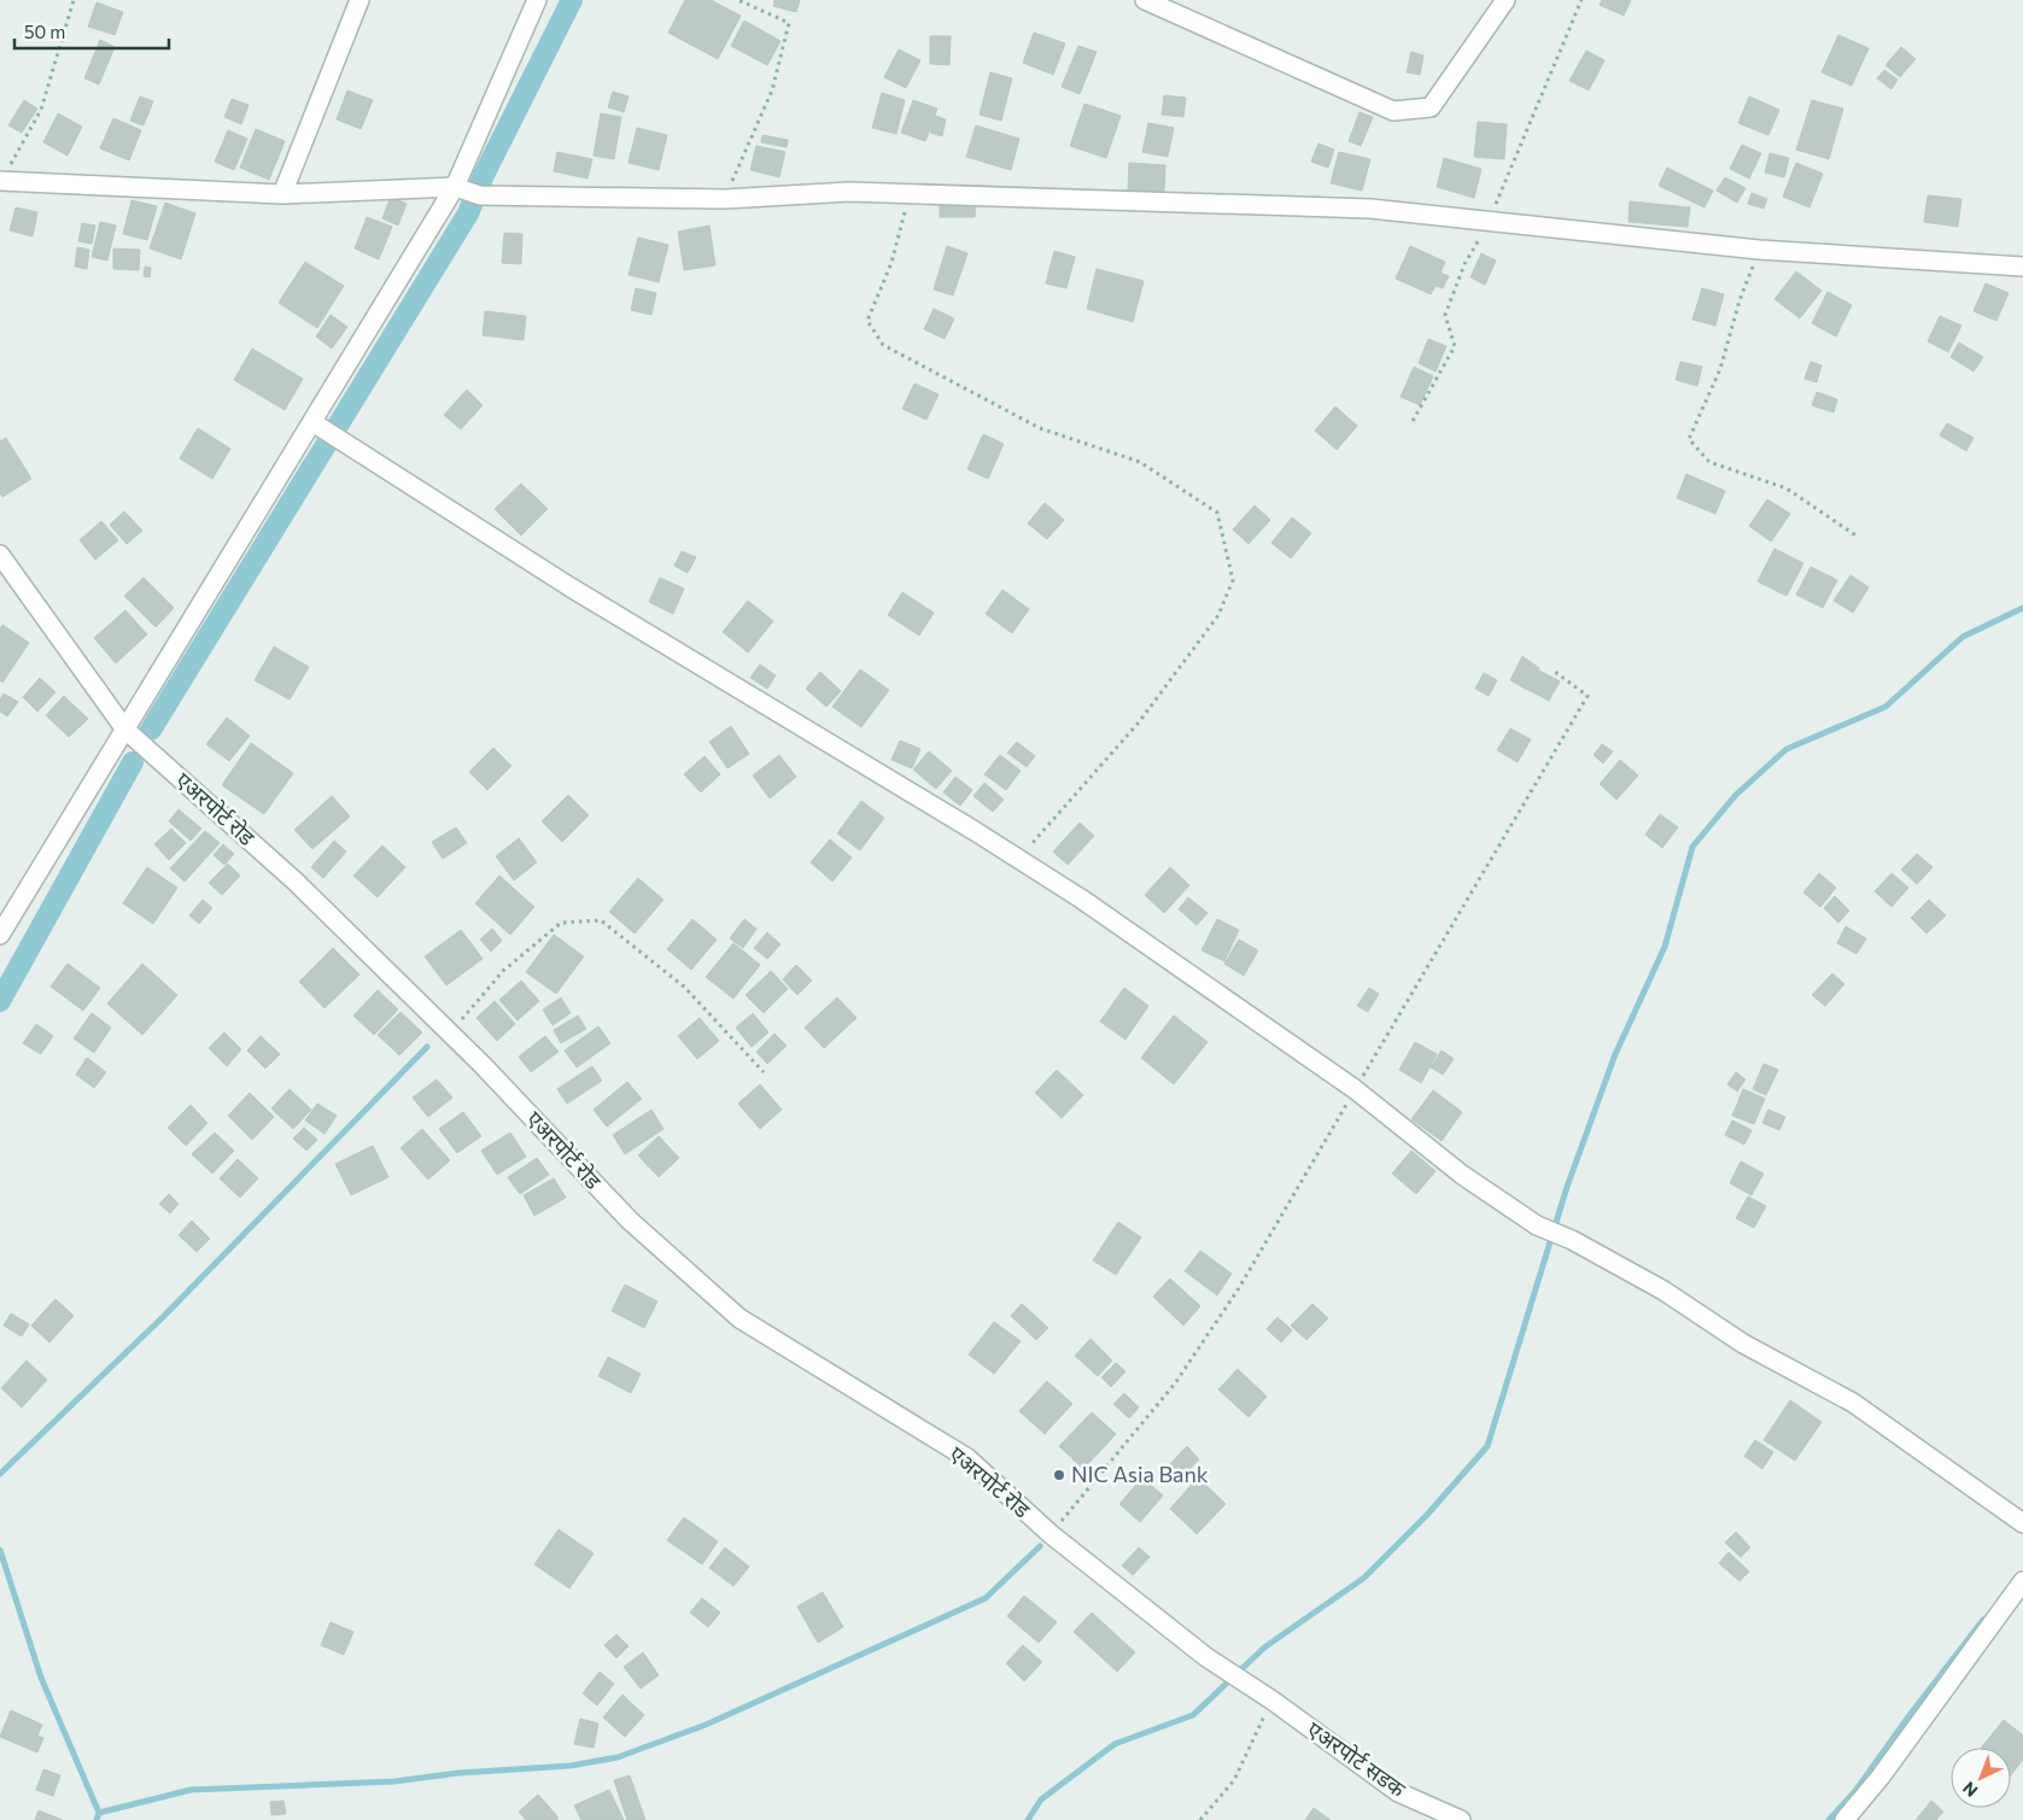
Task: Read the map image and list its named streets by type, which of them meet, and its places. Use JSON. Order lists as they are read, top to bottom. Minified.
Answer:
{"streets":{"street":["एअरपोर्ट रोड","एअरपोर्ट सडक"]},"crossings":[["एअरपोर्ट रोड","एअरपोर्ट सडक"]],"places":["NIC Asia Bank"],"scale_bar":"50 m","north":"bottom left"}
